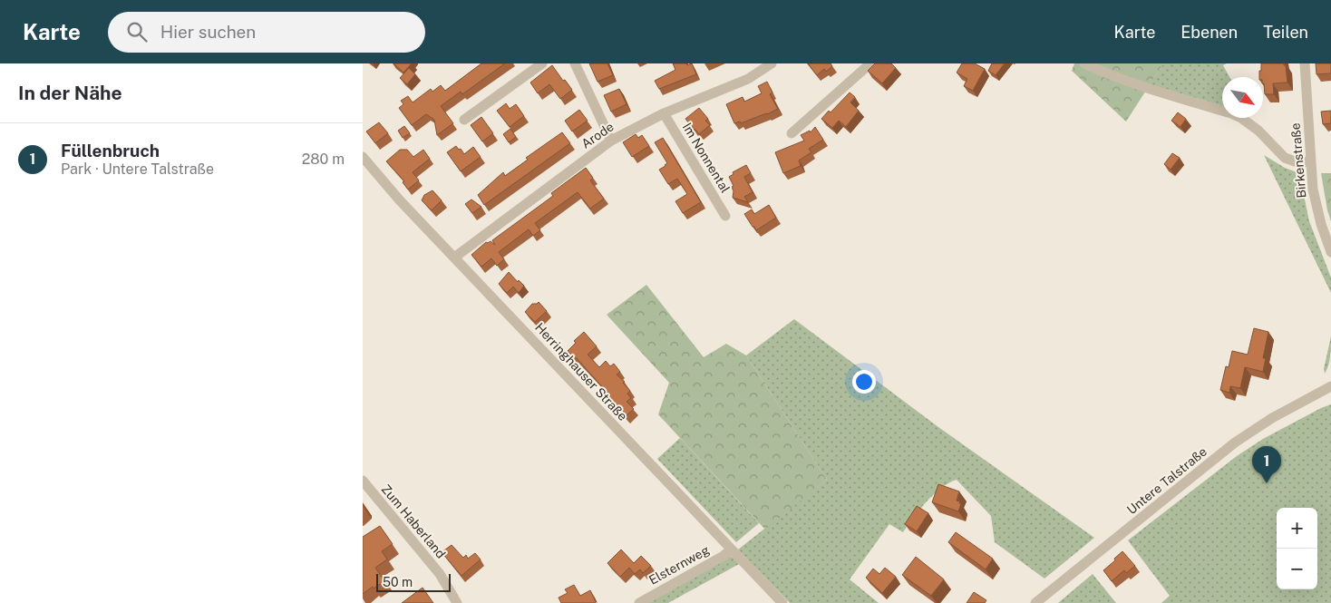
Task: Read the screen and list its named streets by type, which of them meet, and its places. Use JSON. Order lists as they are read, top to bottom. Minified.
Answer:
{"streets":{"street":["Arode","Im Nonnental","Birkenstraße","Herringhauser Straße","Untere Talstraße","Zum Haberland","Elsternweg"]},"crossings":[["Arode","Im Nonnental"],["Arode","Herringhauser Straße"],["Herringhauser Straße","Elsternweg"]],"scale_bar":"50 m","north":"bottom right","page":{"header":"Karte","search":"Hier suchen","nav":["Karte","Ebenen","Teilen"],"heading":"In der Nähe","list":[{"mark":"1","name":"Füllenbruch","note":"Park · Untere Talstraße","value":"280 m"}],"pins":"1","map_buttons":["+","−"],"scale":"50 m"}}
